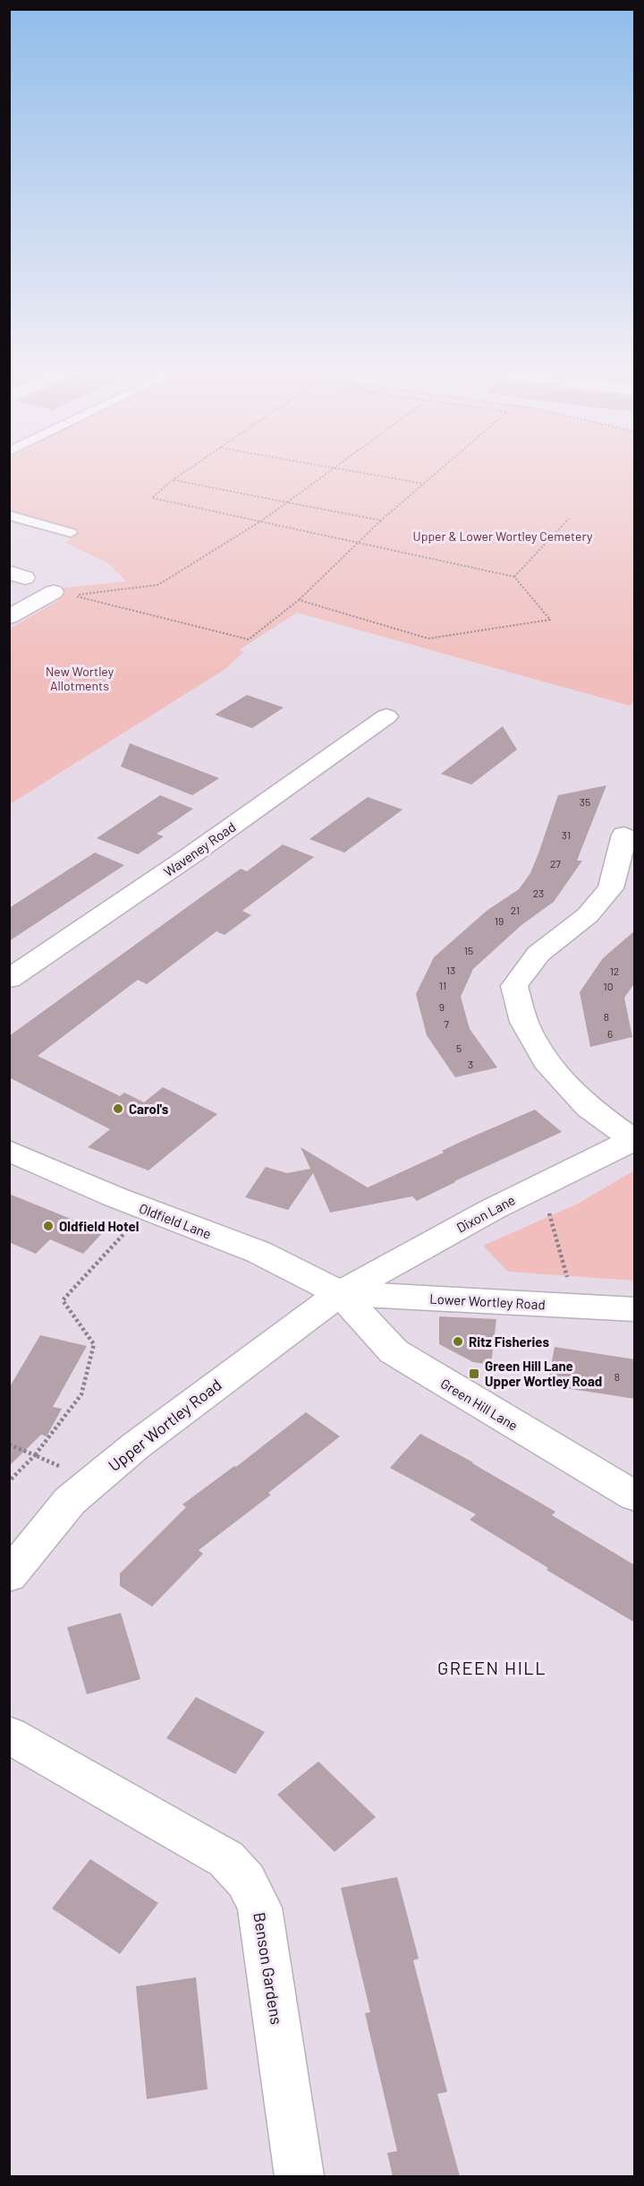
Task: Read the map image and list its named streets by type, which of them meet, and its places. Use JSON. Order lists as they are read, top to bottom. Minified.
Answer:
{"streets":{"street":["Waveney Road","Dixon Lane","Oldfield Lane","Lower Wortley Road","Green Hill Lane","Upper Wortley Road","Benson Gardens"]},"crossings":[["Dixon Lane","Oldfield Lane"],["Dixon Lane","Lower Wortley Road"],["Dixon Lane","Green Hill Lane"],["Dixon Lane","Upper Wortley Road"],["Oldfield Lane","Lower Wortley Road"],["Oldfield Lane","Green Hill Lane"],["Oldfield Lane","Upper Wortley Road"],["Lower Wortley Road","Green Hill Lane"],["Lower Wortley Road","Upper Wortley Road"],["Green Hill Lane","Upper Wortley Road"]],"districts":["GREEN HILL"],"parks":["Upper & Lower Wortley Cemetery","New Wortley Allotments"],"places":{"other":["Carol's","Oldfield Hotel","Ritz Fisheries"],"transit":["Green Hill Lane Upper Wortley Road"]},"house_numbers":["35","31","27","23","21","19","15","13","12","11","10","9","8","7","6","5","3","8"]}
